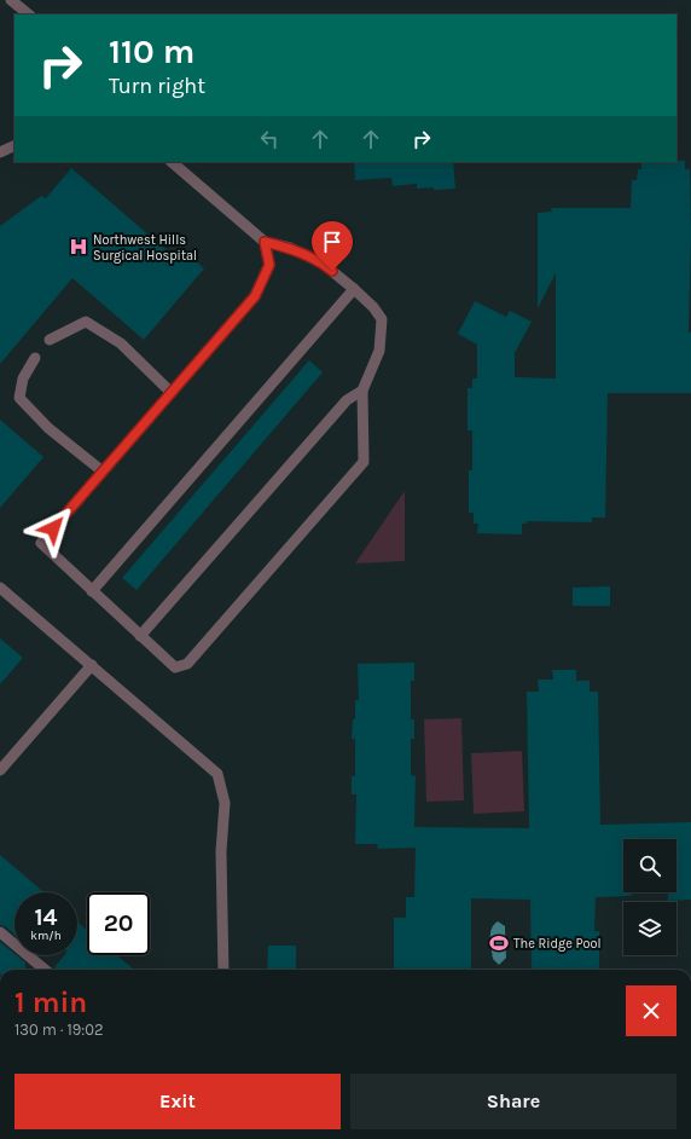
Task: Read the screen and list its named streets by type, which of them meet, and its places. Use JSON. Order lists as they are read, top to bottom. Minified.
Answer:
{"places":{"hospital":["Northwest Hills Surgical Hospital"],"sports":["The Ridge Pool"]},"page":{"turn":["110 m","Turn right"],"speed":"14 km/h","limit":"20","heading":["1 min","130 m · 19:02"],"buttons":["Exit","Share"]}}
